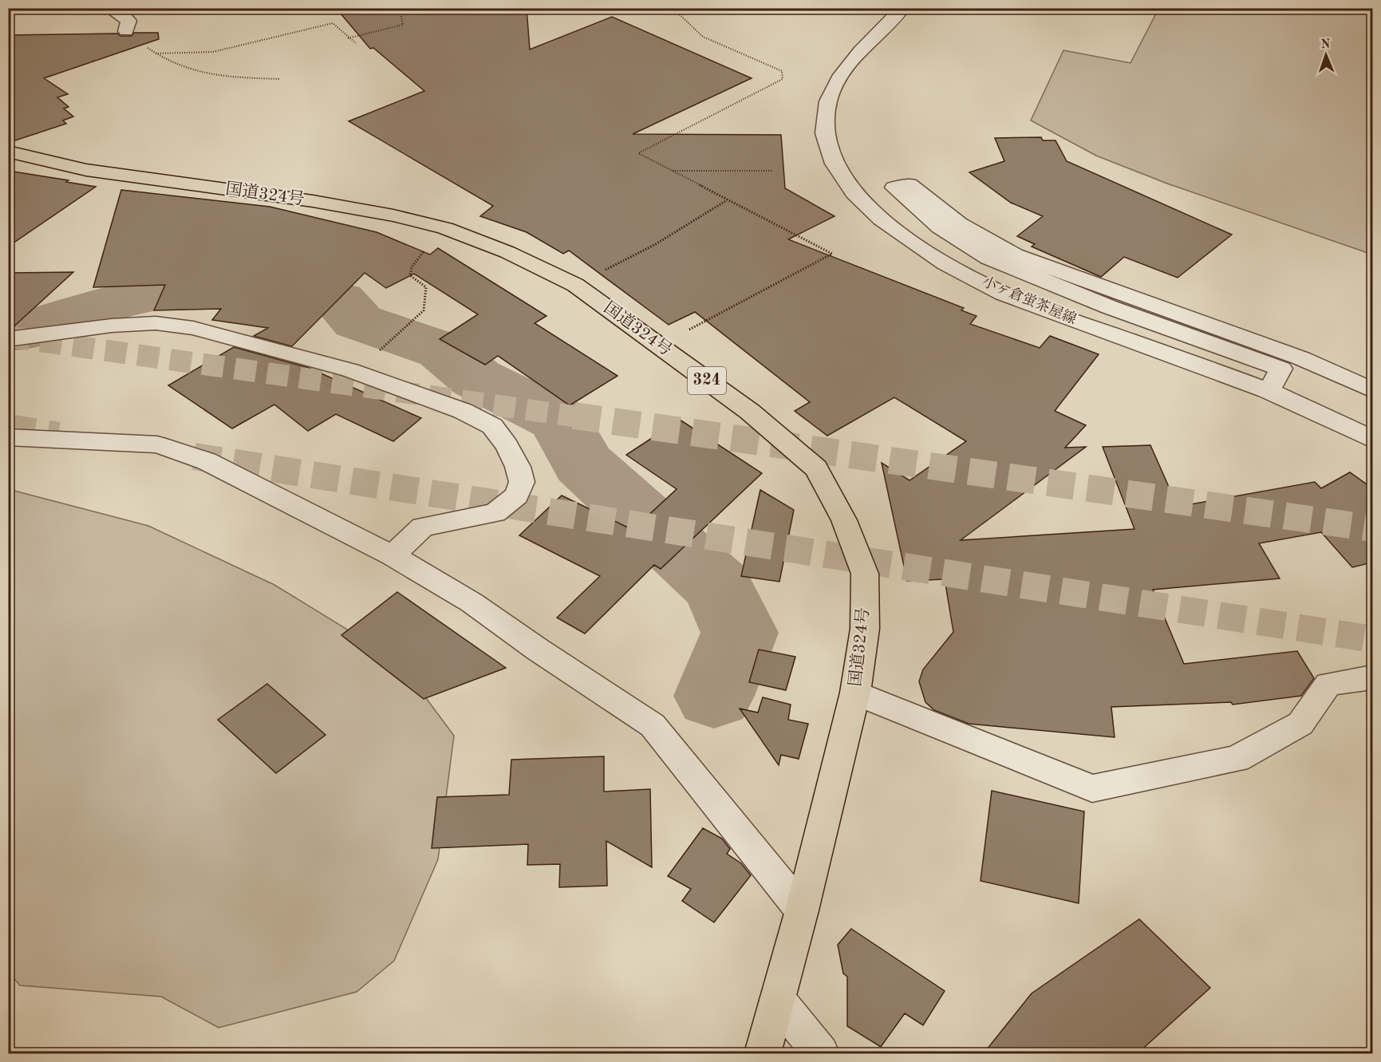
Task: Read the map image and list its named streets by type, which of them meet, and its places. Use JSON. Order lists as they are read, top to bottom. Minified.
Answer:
{"streets":{"highway":["国道324号","324"],"street":["小ヶ倉蛍茶屋線"]},"north":"top"}
